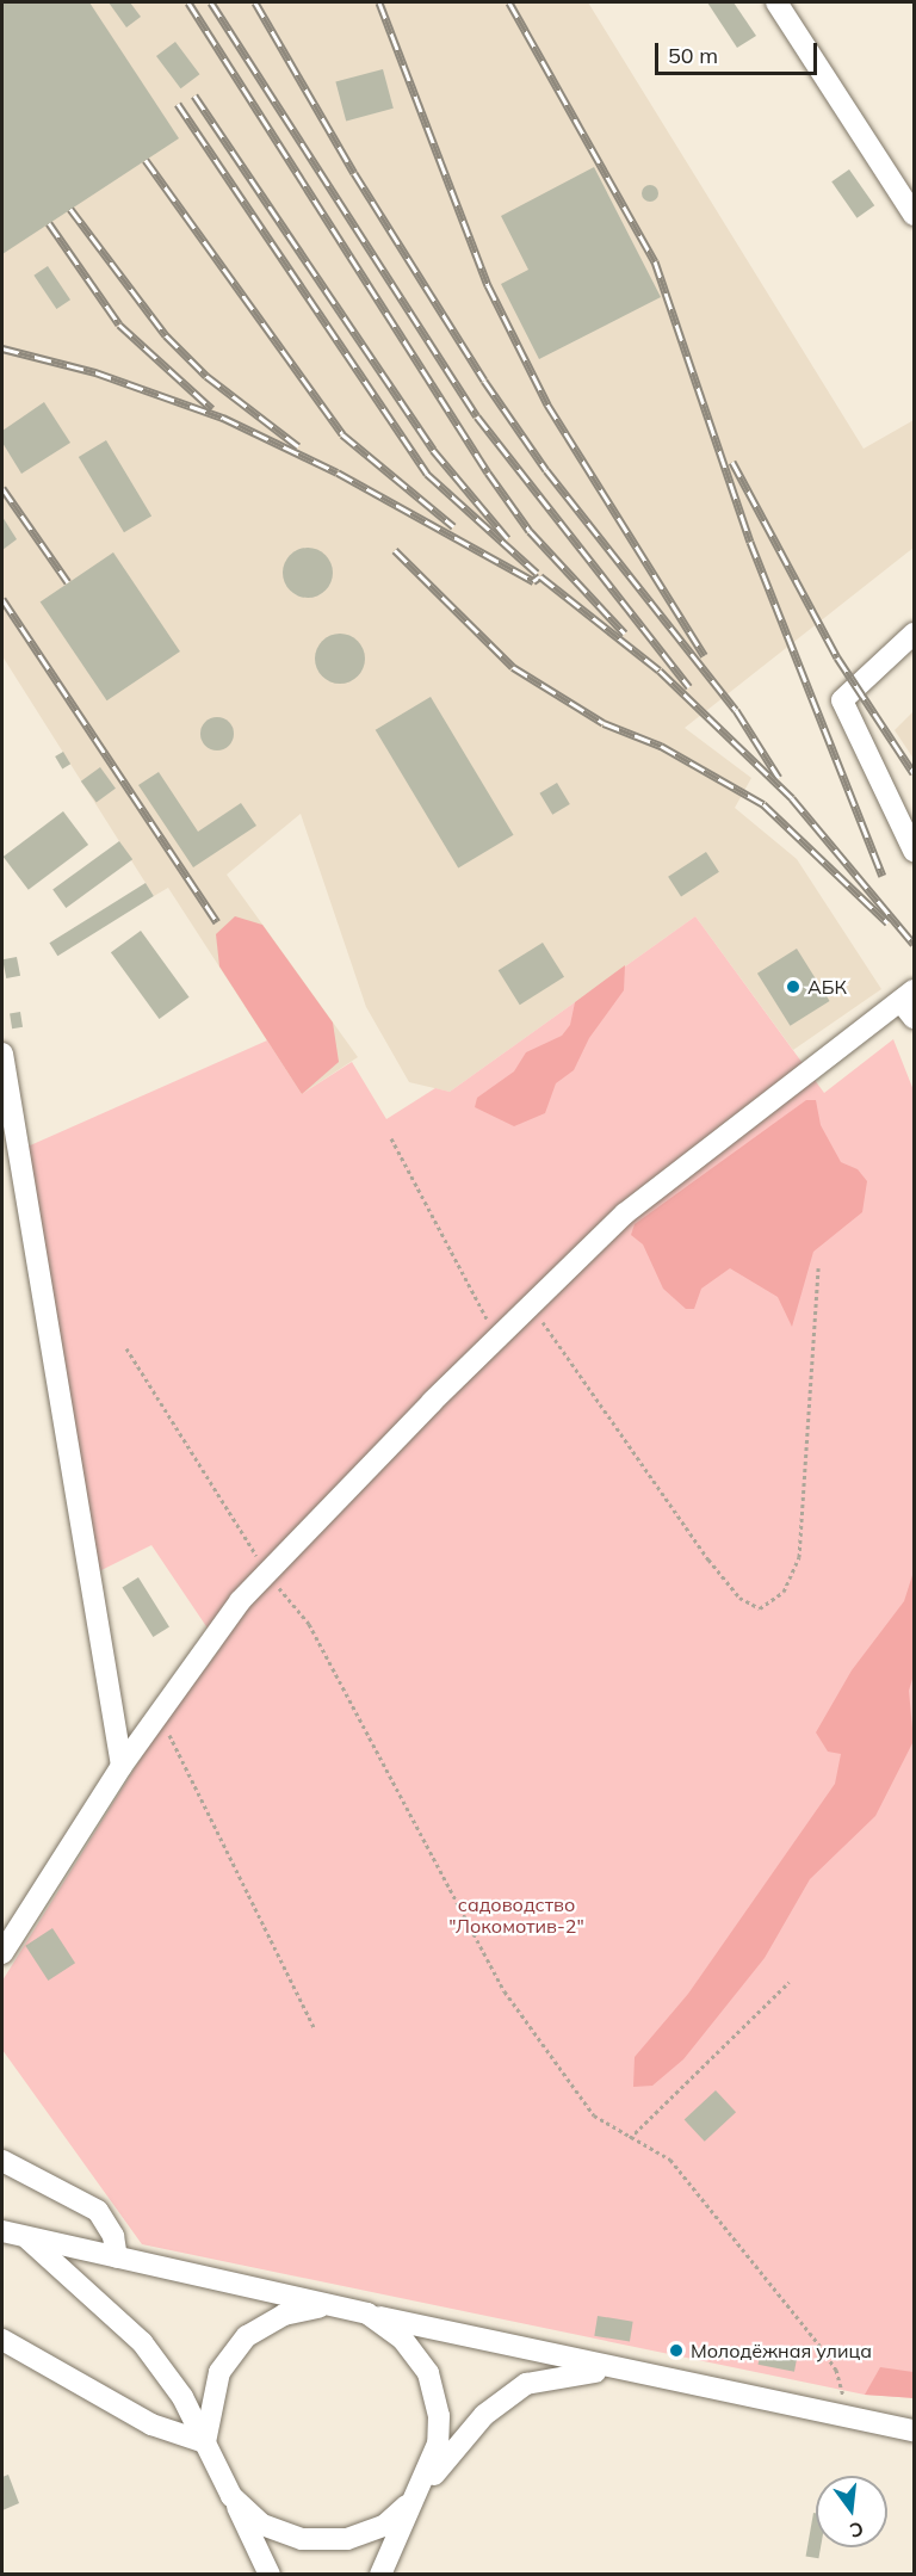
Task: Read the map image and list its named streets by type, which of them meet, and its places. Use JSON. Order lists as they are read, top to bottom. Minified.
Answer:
{"parks":["садоводство \"Локомотив-2\""],"places":["АБК","Молодёжная улица"],"scale_bar":"50 m","north":"bottom"}
